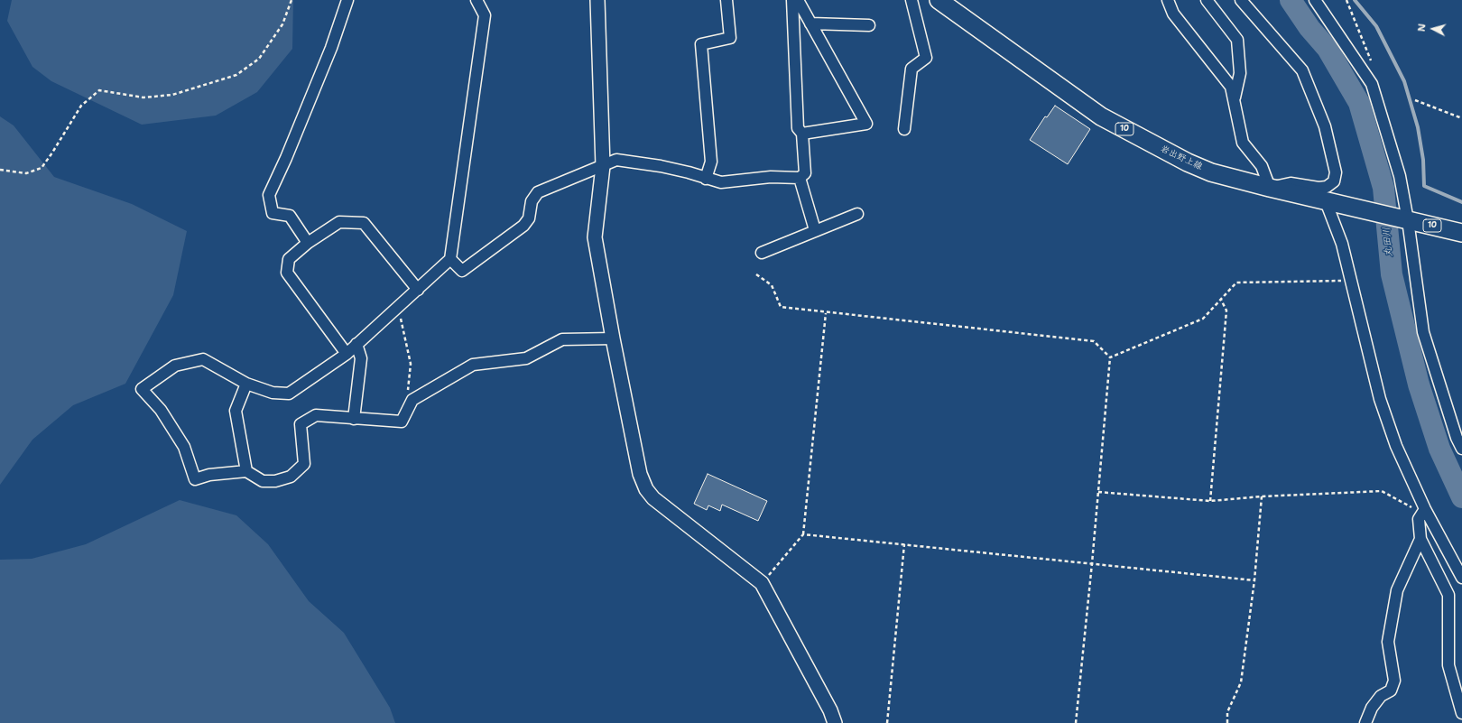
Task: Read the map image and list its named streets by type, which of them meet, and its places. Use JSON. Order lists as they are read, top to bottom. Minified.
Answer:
{"streets":{"main road":["10","岩出野上線"]},"water":["丸田川"],"north":"left"}
